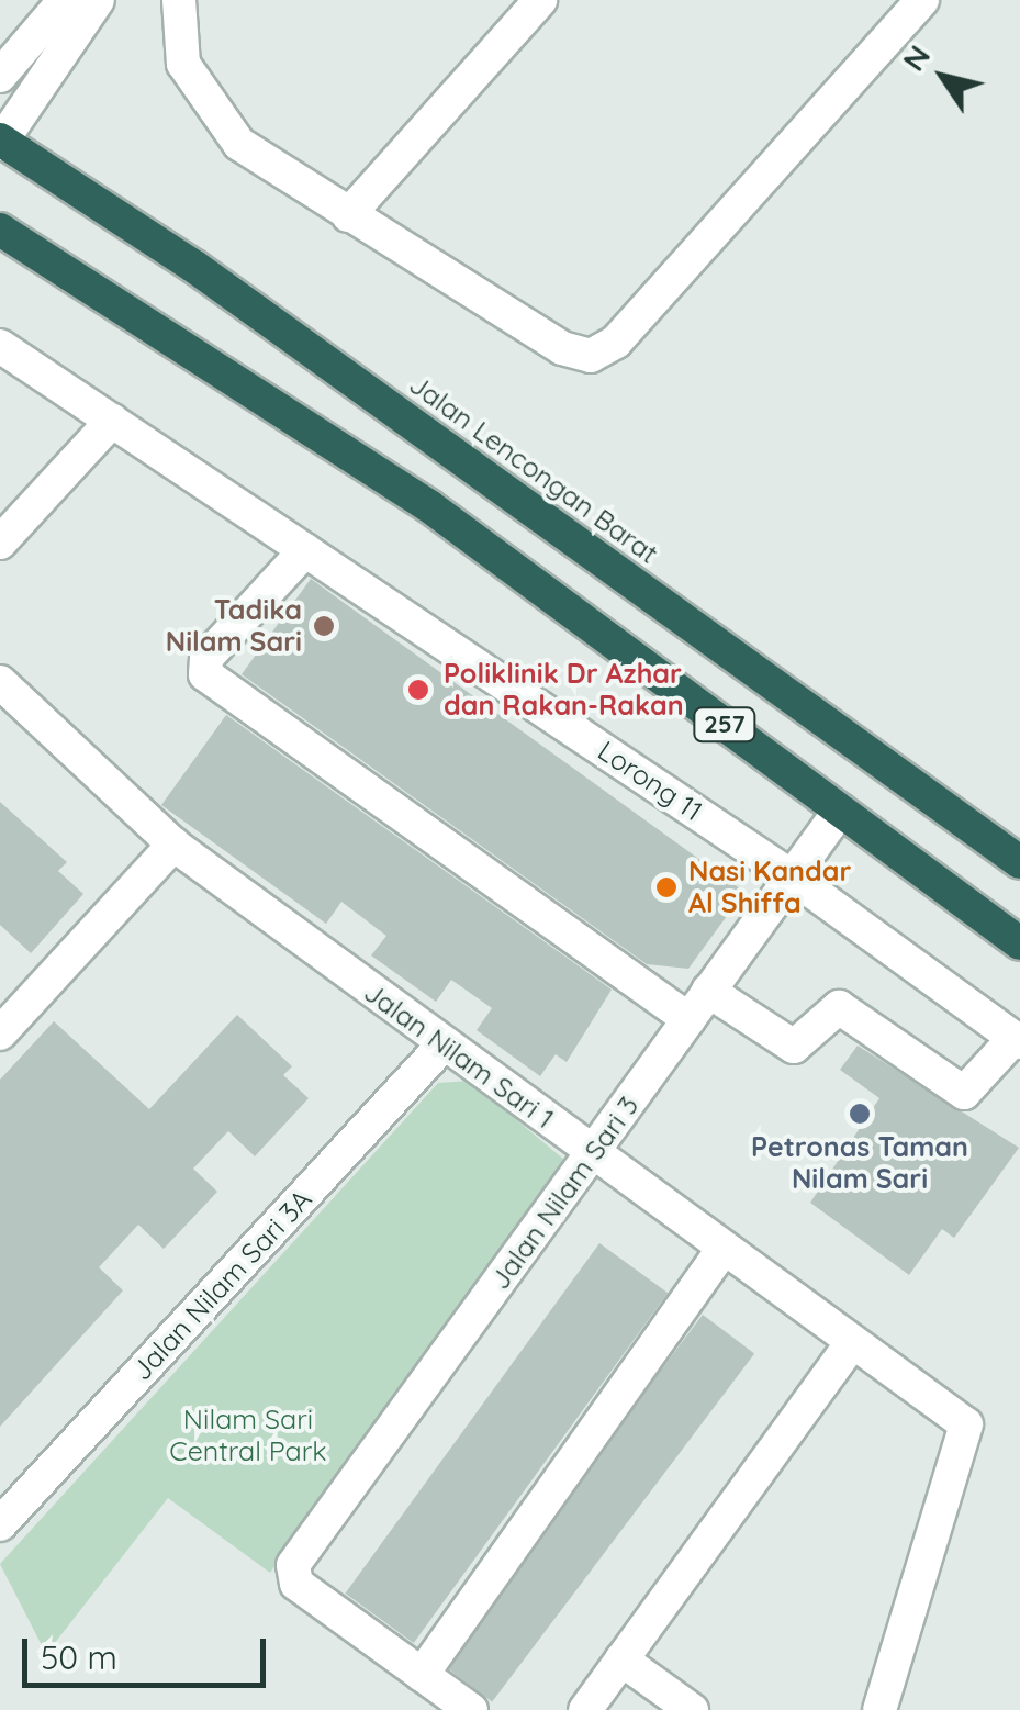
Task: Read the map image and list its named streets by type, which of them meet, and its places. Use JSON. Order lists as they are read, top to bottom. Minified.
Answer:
{"streets":{"highway":["Jalan Lencongan Barat","257"],"street":["Lorong 11","Jalan Nilam Sari 1","Jalan Nilam Sari 3","Jalan Nilam Sari 3A"]},"crossings":[["257","Jalan Nilam Sari 3"],["Lorong 11","Jalan Nilam Sari 3"],["Jalan Nilam Sari 1","Jalan Nilam Sari 3"],["Jalan Nilam Sari 1","Jalan Nilam Sari 3A"]],"parks":["Nilam Sari Central Park"],"places":["Tadika Nilam Sari","Poliklinik Dr Azhar dan Rakan-Rakan","Nasi Kandar Al Shiffa","Petronas Taman Nilam Sari"],"scale_bar":"50 m","north":"top left"}
